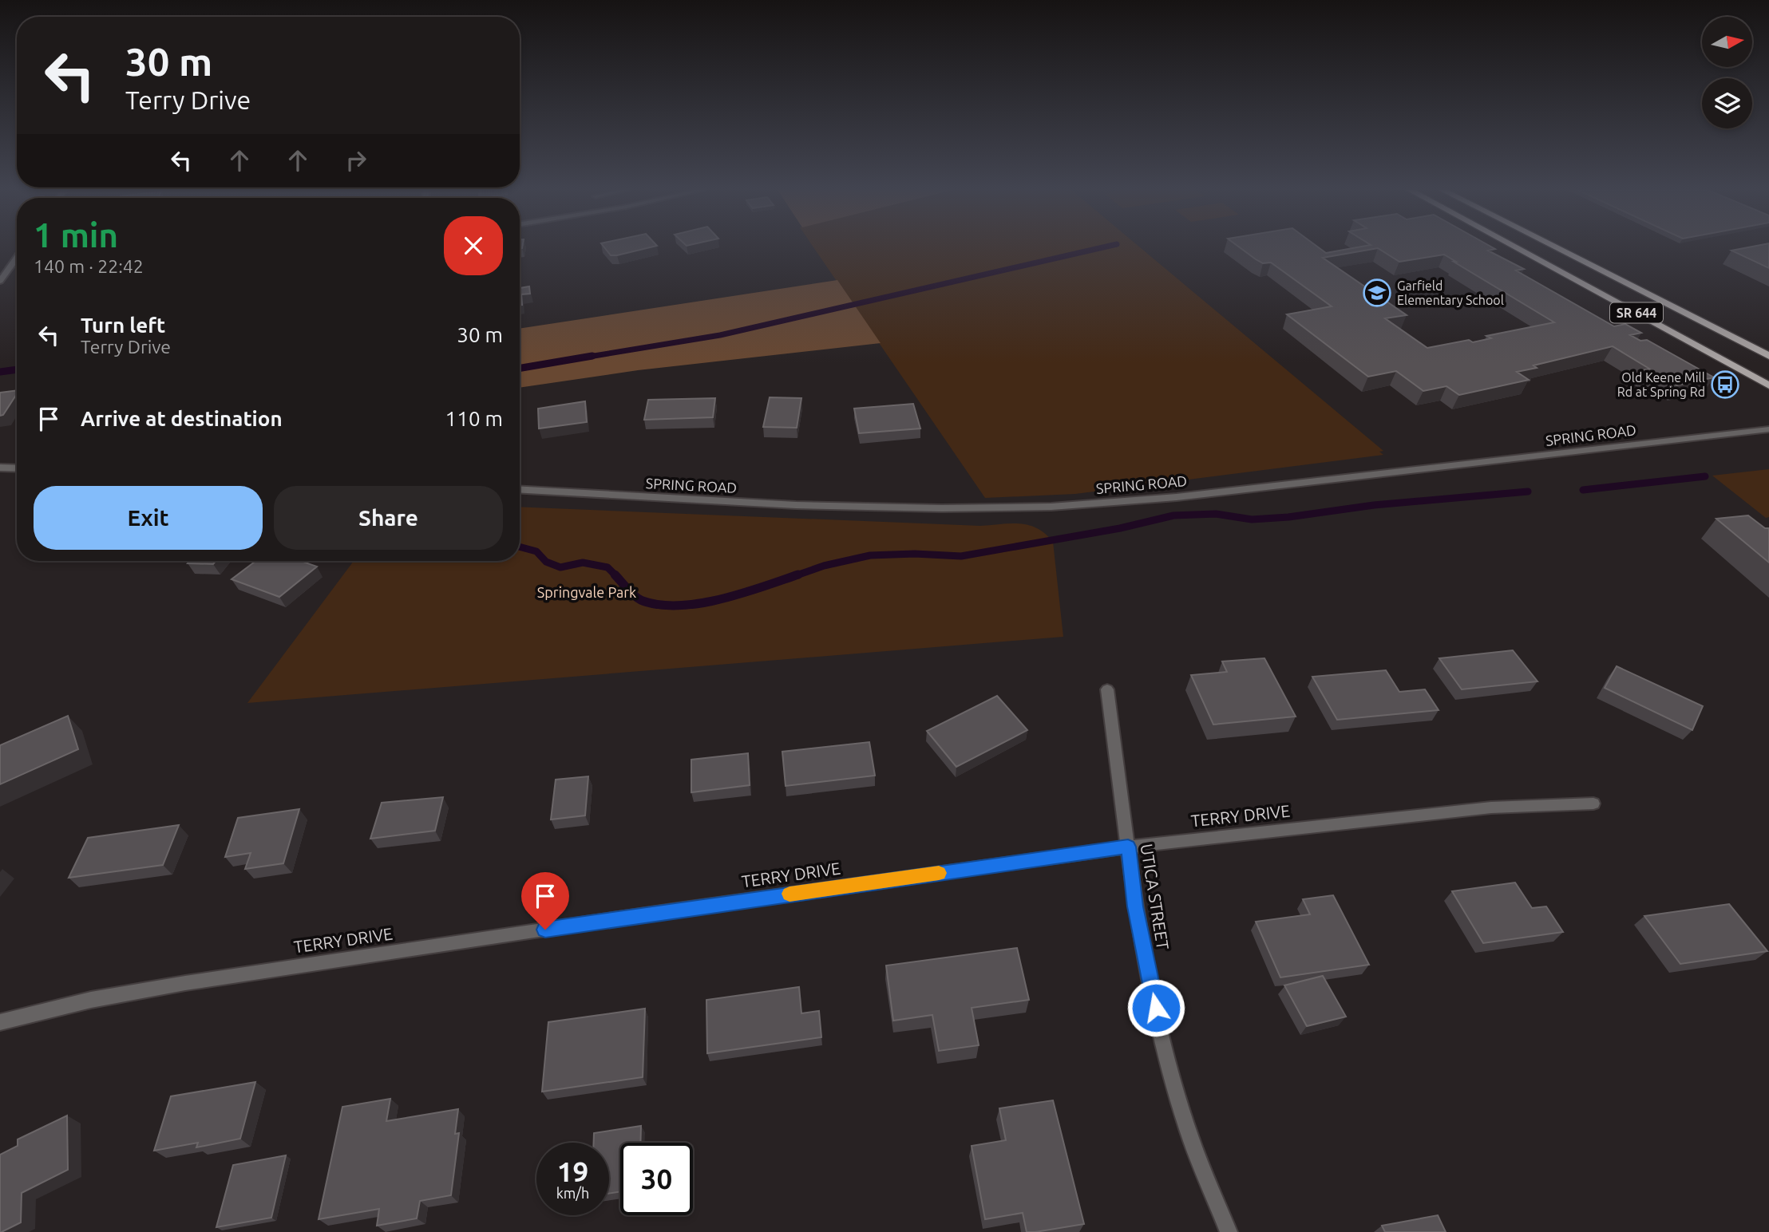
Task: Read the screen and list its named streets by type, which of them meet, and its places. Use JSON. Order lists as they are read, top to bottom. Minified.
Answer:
{"streets":{"main road":["SR 644"],"street":["SPRING ROAD","TERRY DRIVE","UTICA STREET"]},"crossings":[["TERRY DRIVE","UTICA STREET"]],"parks":["Springvale Park"],"places":{"school or university":["Garfield Elementary School"],"bus stop":["Old Keene Mill Rd at Spring Rd"]},"north":"right","page":{"turn":["30 m","Terry Drive"],"heading":["1 min","140 m · 22:42"],"list":[{"name":"Turn left","note":"Terry Drive","value":"30 m"},{"name":"Arrive at destination","value":"110 m"}],"buttons":["Exit","Share"],"speed":"19 km/h","limit":"30"}}
